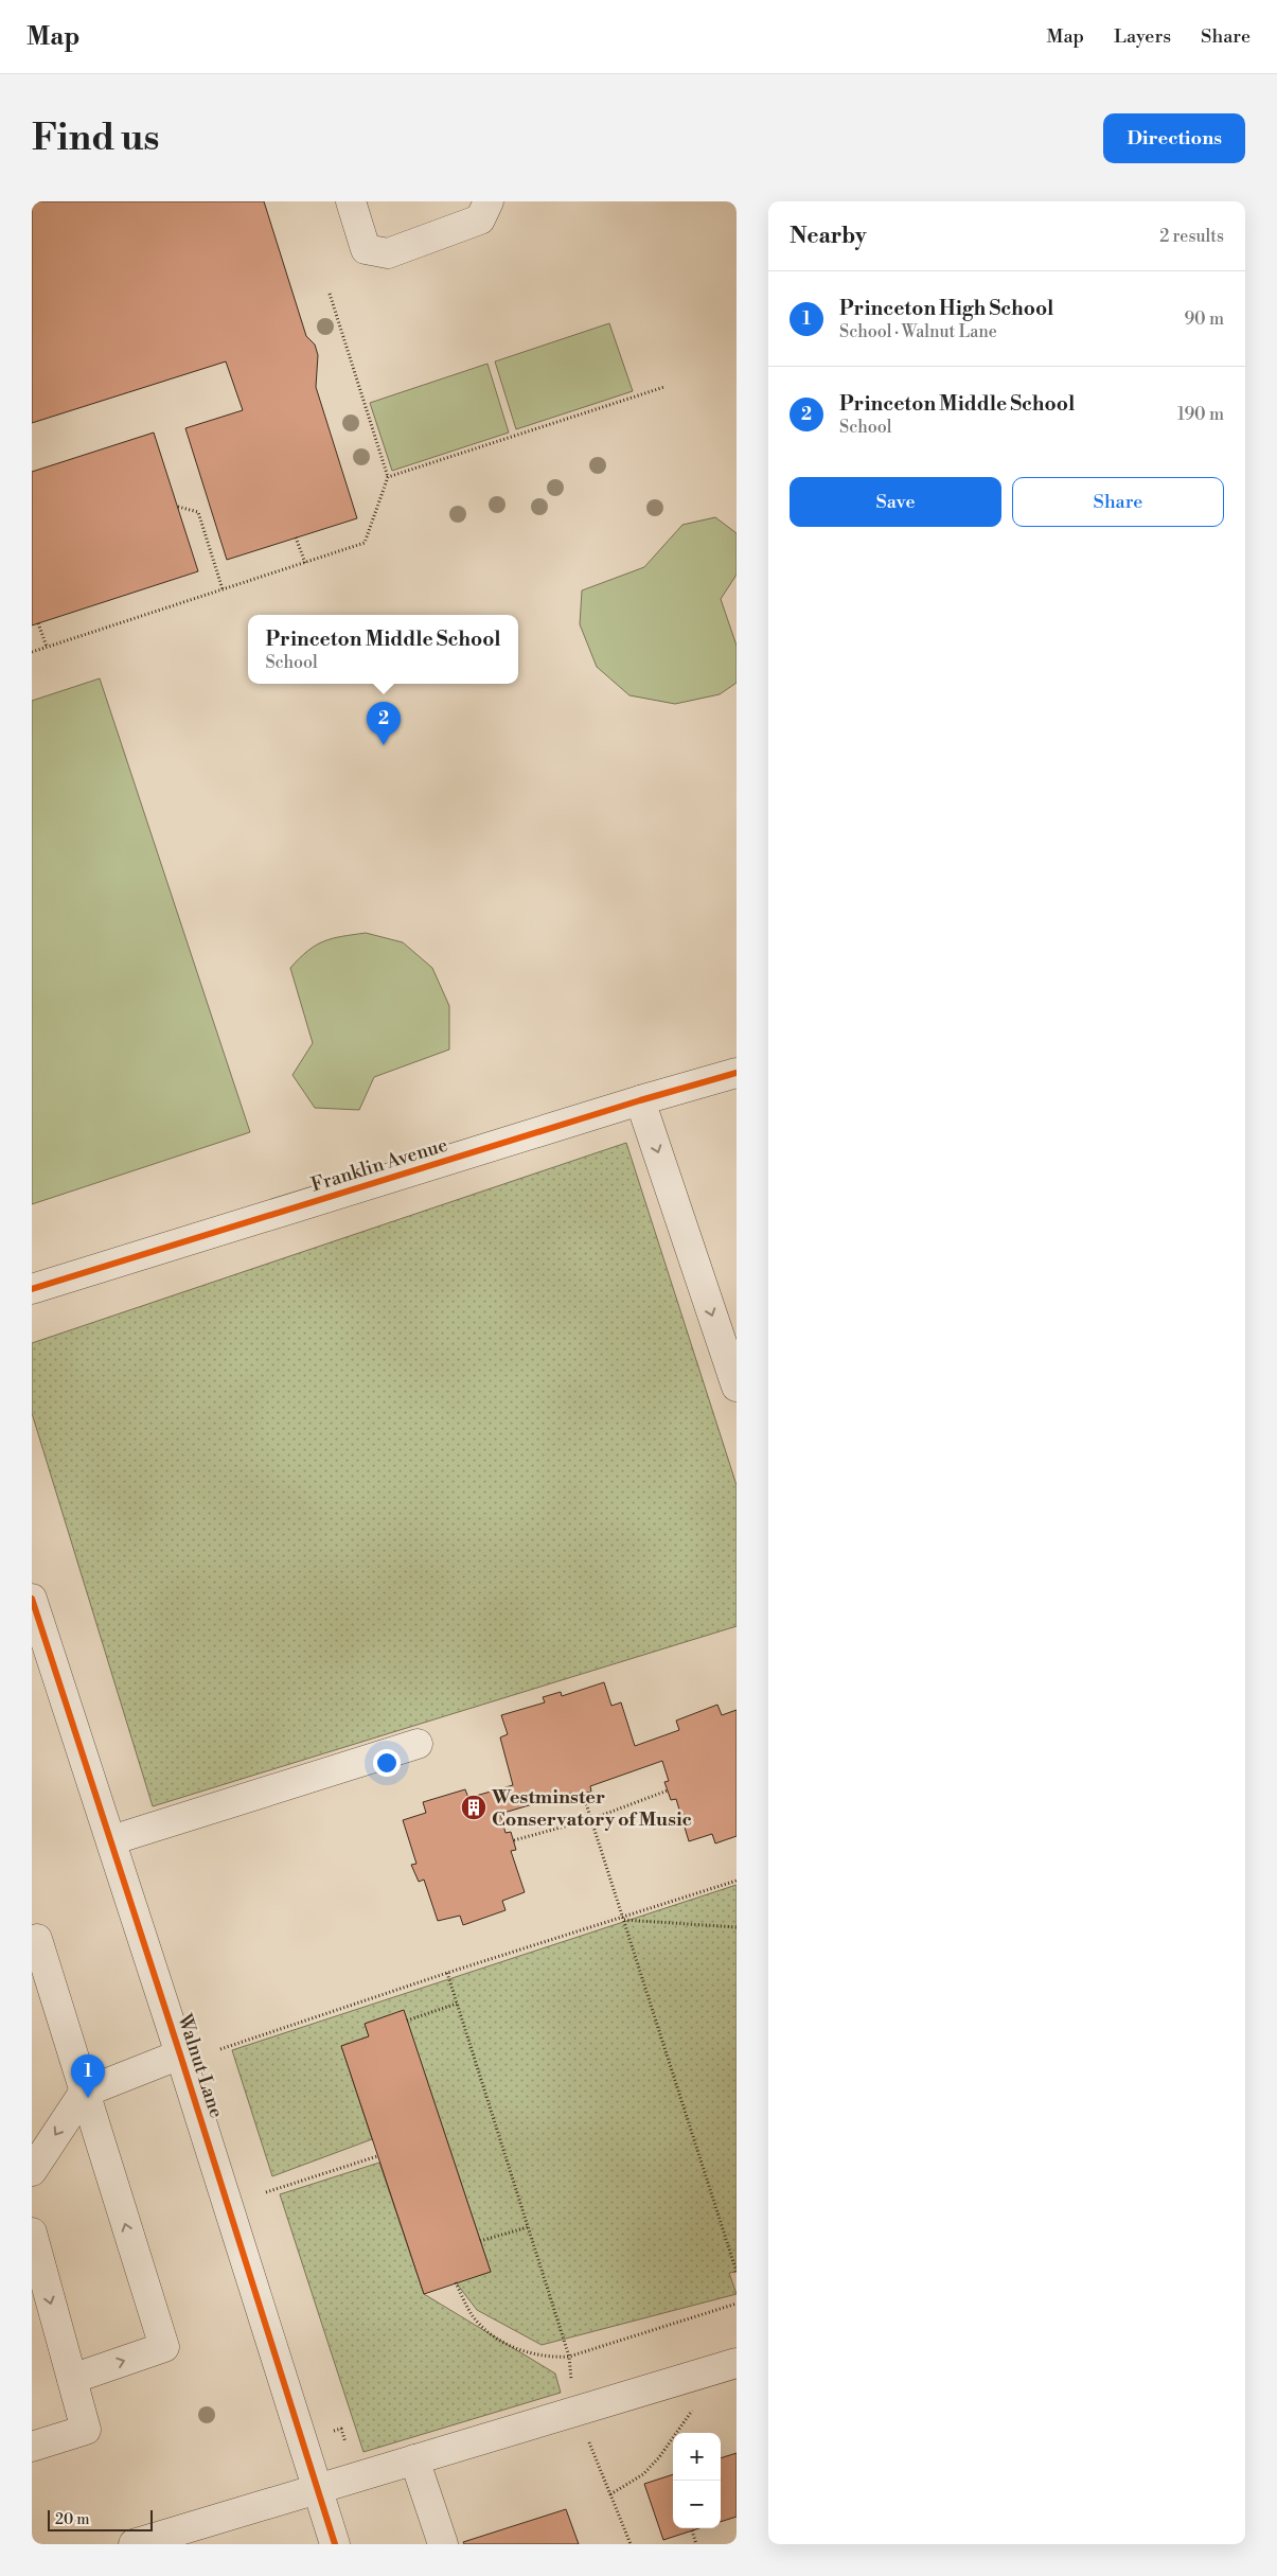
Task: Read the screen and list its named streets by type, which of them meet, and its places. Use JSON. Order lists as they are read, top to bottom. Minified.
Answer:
{"streets":{"street":["Franklin Avenue","Walnut Lane"]},"places":{"building":["Westminster Conservatory of Music"]},"scale_bar":"20 m","page":{"header":"Map","nav":["Map","Layers","Share"],"buttons":["Directions",["Save","Share"]],"title":"Find us","heading":["Nearby","2 results"],"list":[{"mark":"1","name":"Princeton High School","note":"School · Walnut Lane","value":"90 m"},{"mark":"2","name":"Princeton Middle School","note":"School","value":"190 m"}],"popup":["Princeton Middle School","School"],"pins":["2","1"],"map_buttons":["+","−"],"scale":"20 m"}}
